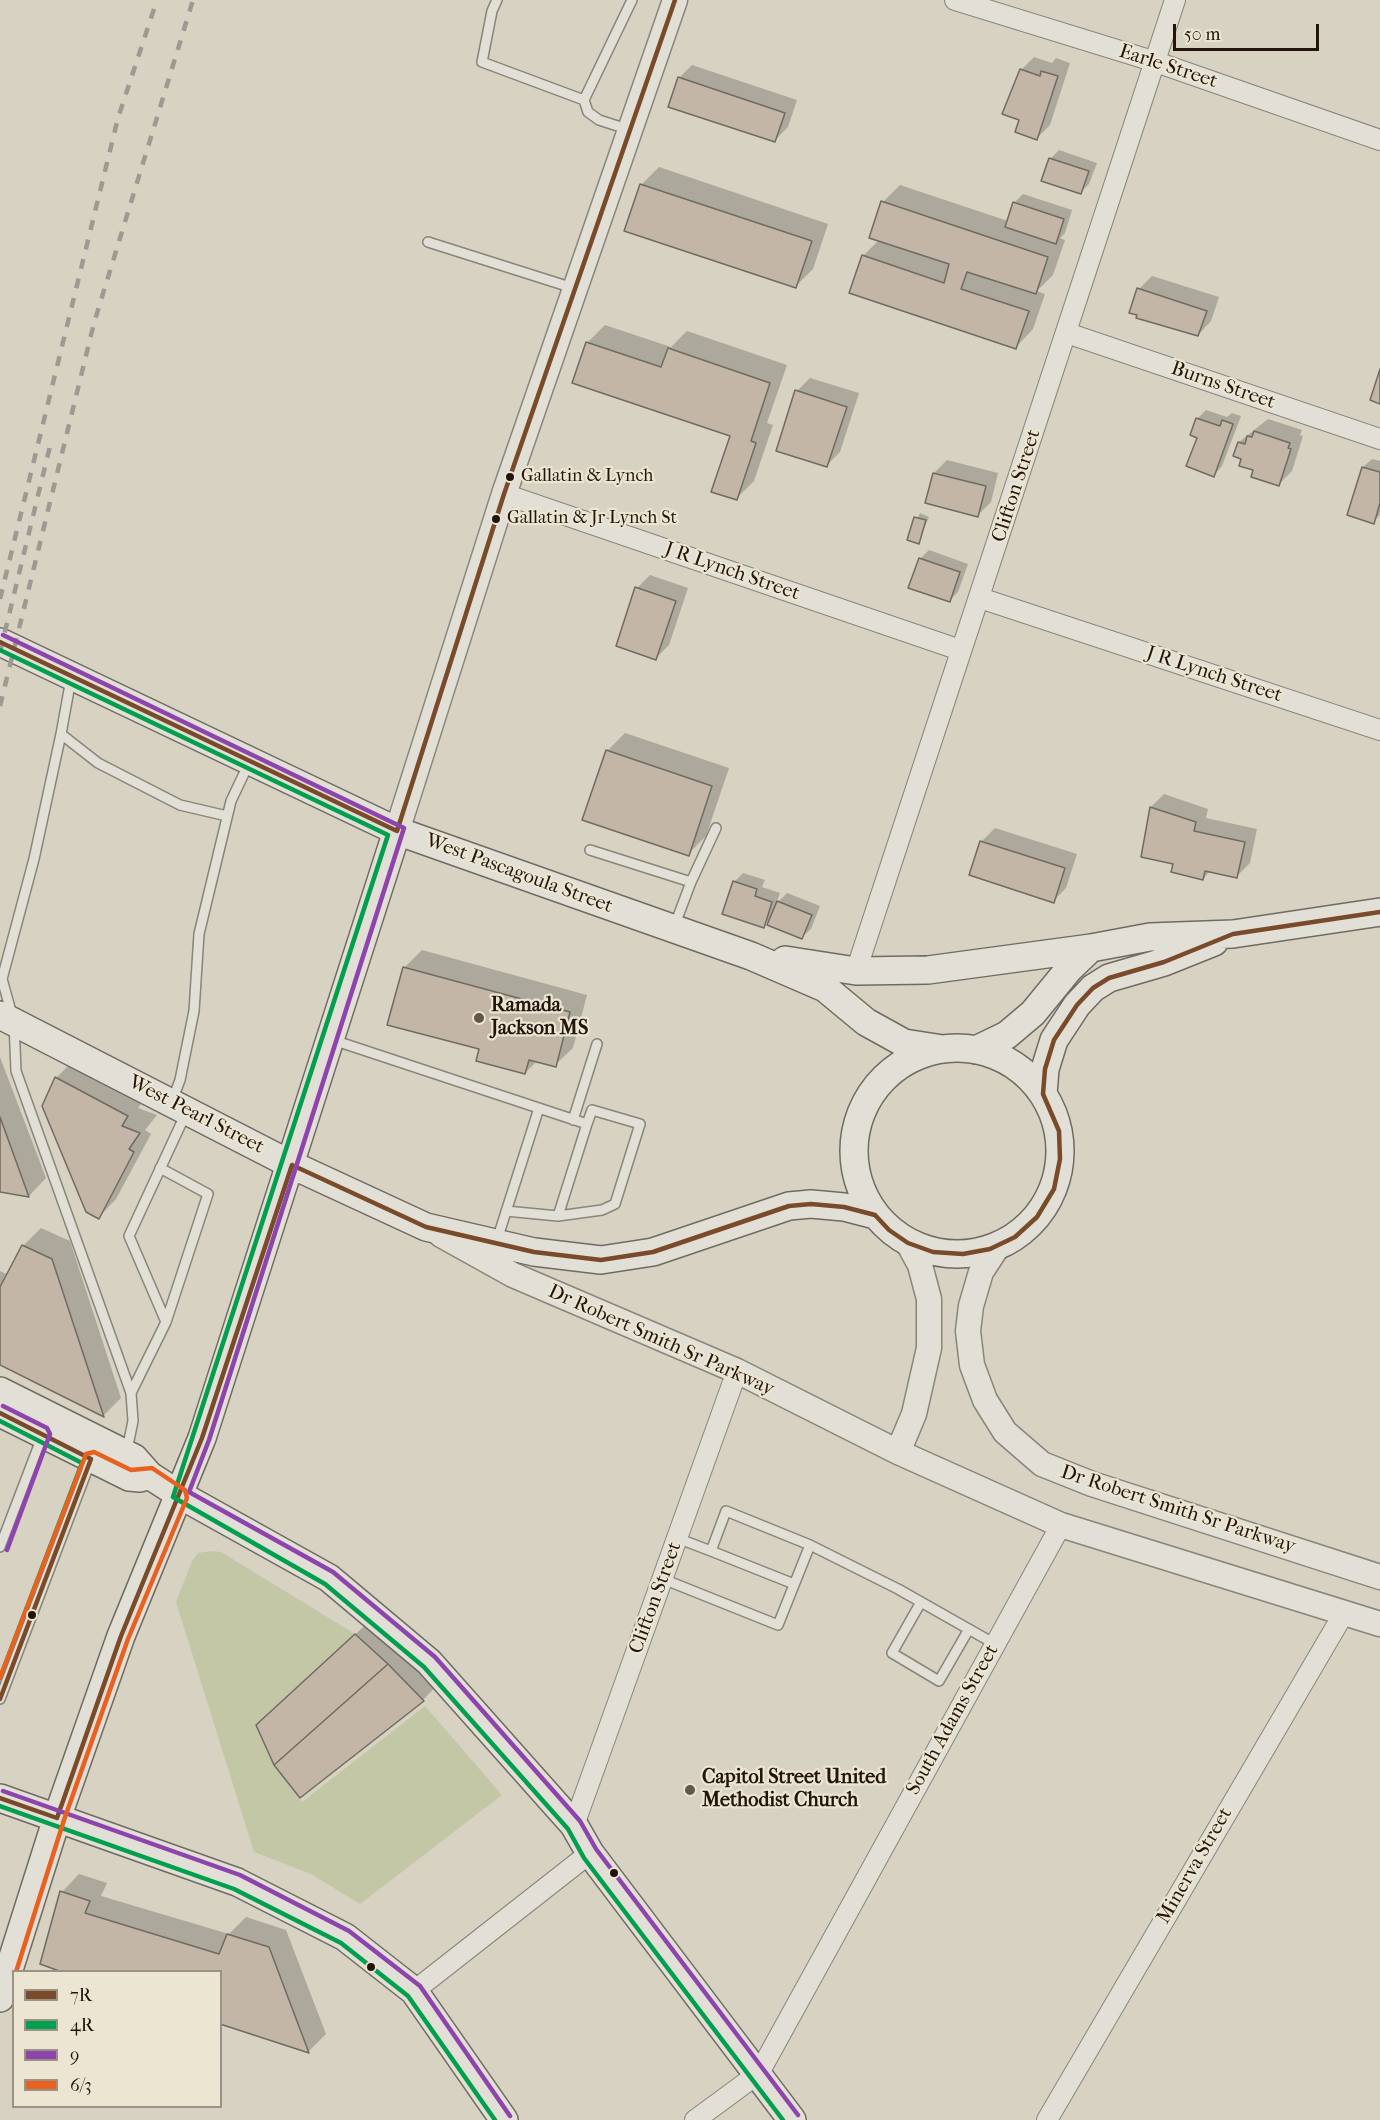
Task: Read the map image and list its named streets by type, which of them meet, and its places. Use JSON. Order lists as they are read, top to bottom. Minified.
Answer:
{"streets":{"main road":["West Pascagoula Street","West Pearl Street"],"street":["Earle Street","Burns Street","Clifton Street","J R Lynch Street","Dr Robert Smith Sr Parkway","South Adams Street","Minerva Street"]},"crossings":[["Earle Street","Clifton Street"],["Burns Street","Clifton Street"],["Clifton Street","J R Lynch Street"],["Clifton Street","West Pascagoula Street"],["Clifton Street","Dr Robert Smith Sr Parkway"],["West Pascagoula Street","West Pearl Street"],["West Pascagoula Street","Dr Robert Smith Sr Parkway"],["West Pearl Street","Dr Robert Smith Sr Parkway"],["Dr Robert Smith Sr Parkway","South Adams Street"],["Dr Robert Smith Sr Parkway","Minerva Street"]],"places":["Gallatin & Lynch","Gallatin & Jr Lynch St","Ramada Jackson MS","Capitol Street United Methodist Church"],"lines":["transit line 7R","transit line 9","transit line 4R","transit line 6/3"],"legend":["7R","4R","9","6/3"],"scale_bar":"50 m"}
